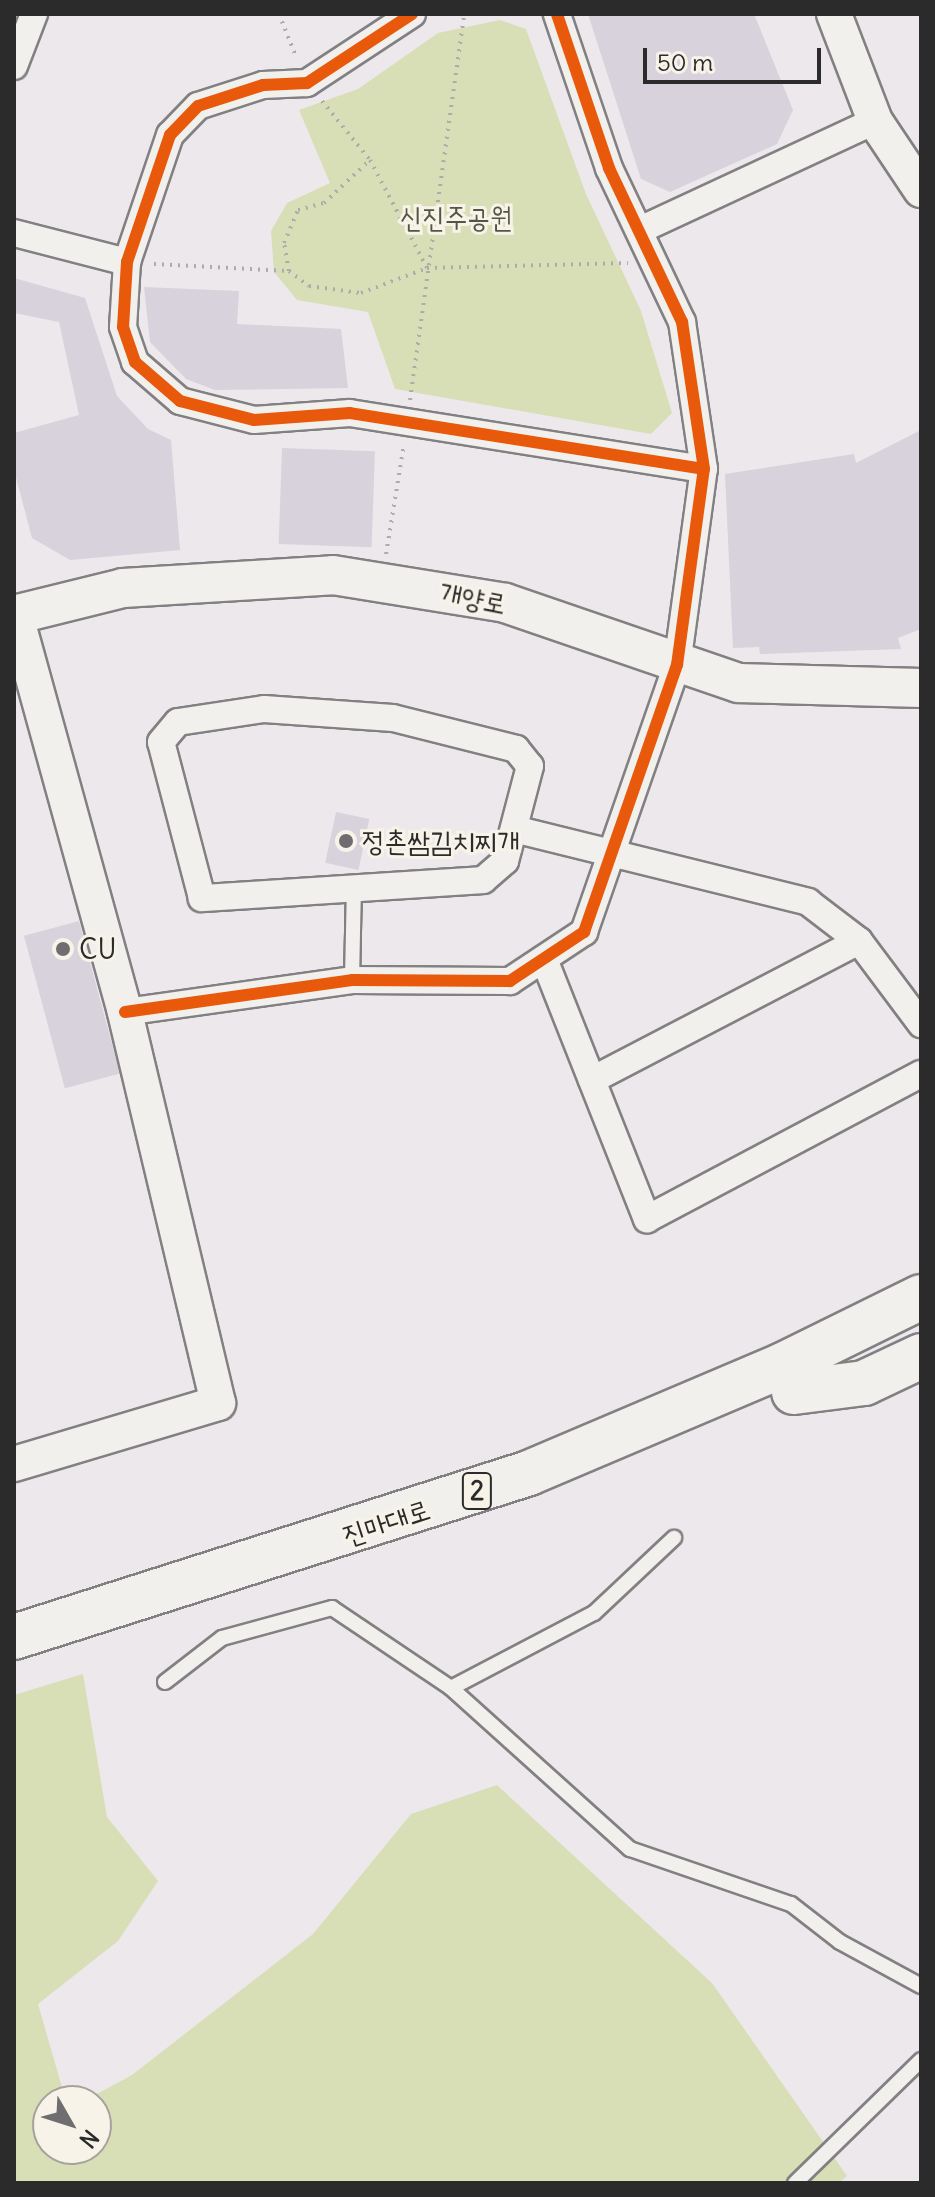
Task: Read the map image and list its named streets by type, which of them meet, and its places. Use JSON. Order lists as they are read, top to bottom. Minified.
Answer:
{"streets":{"highway":["2","진마대로"],"main road":["개양로"]},"parks":["신진주공원"],"places":["정촌쌈김치찌개","CU"],"scale_bar":"50 m","north":"bottom right"}
